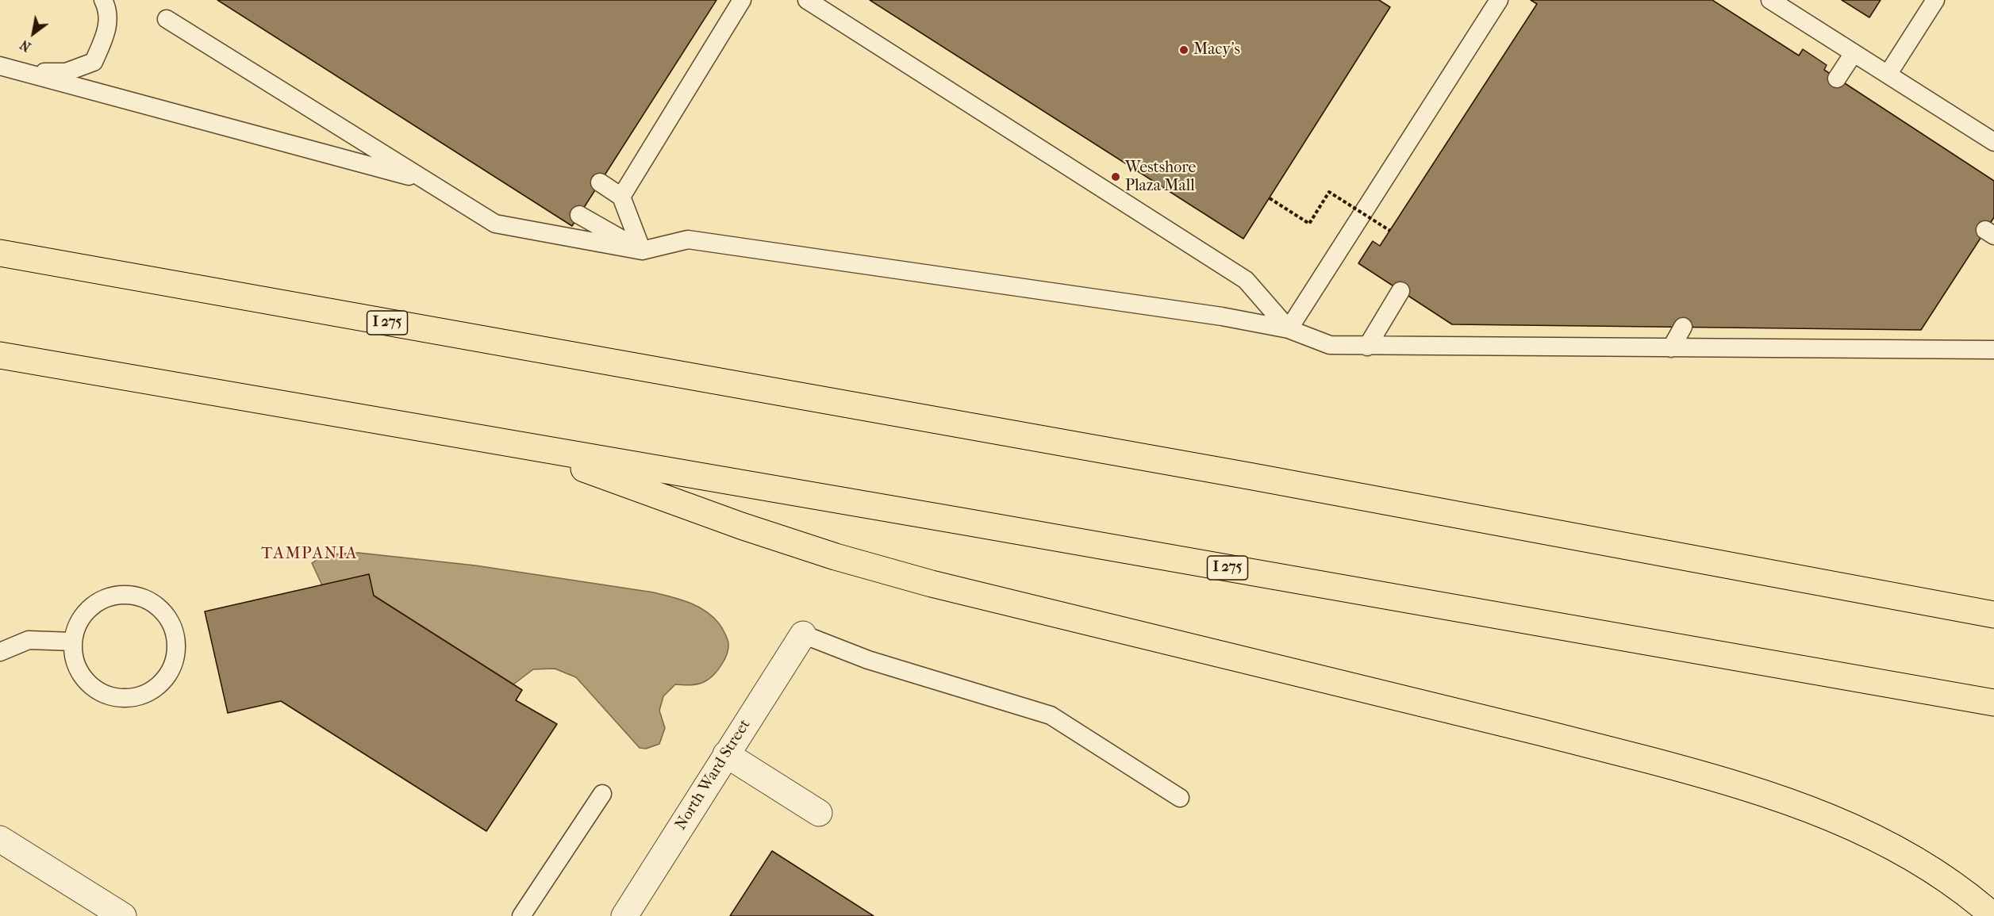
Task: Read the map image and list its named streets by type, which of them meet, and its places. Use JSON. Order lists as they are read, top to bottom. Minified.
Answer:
{"streets":{"highway":["I 275"],"street":["North Ward Street"]},"districts":["TAMPANIA"],"places":["Macy's","Westshore Plaza Mall"],"north":"bottom left"}
